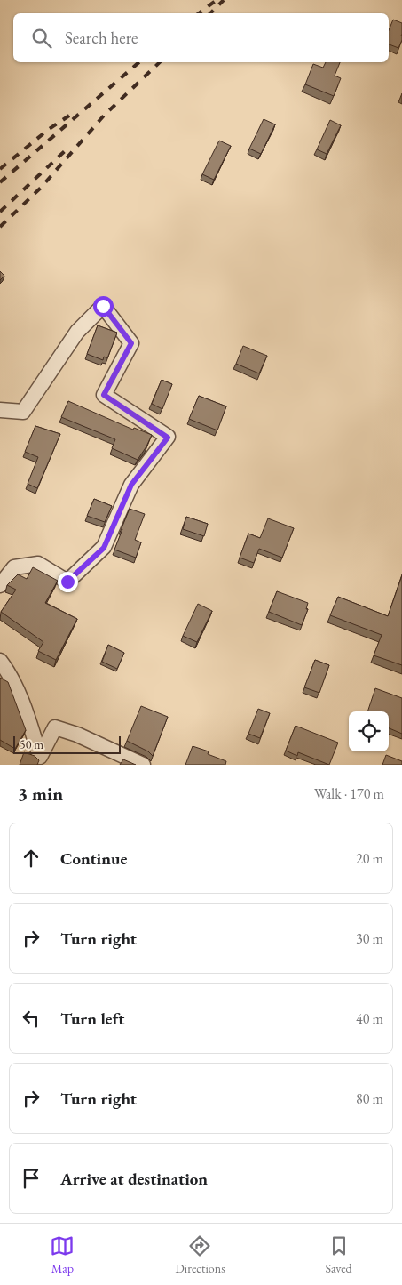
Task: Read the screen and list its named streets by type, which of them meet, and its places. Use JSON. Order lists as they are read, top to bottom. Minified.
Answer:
{"scale_bar":"50 m","page":{"search":"Search here","scale":"50 m","heading":["3 min","Walk · 170 m"],"list":[["Continue","20 m"],["Turn right","30 m"],["Turn left","40 m"],["Turn right","80 m"],"Arrive at destination"],"nav":["Map","Directions","Saved"]}}
